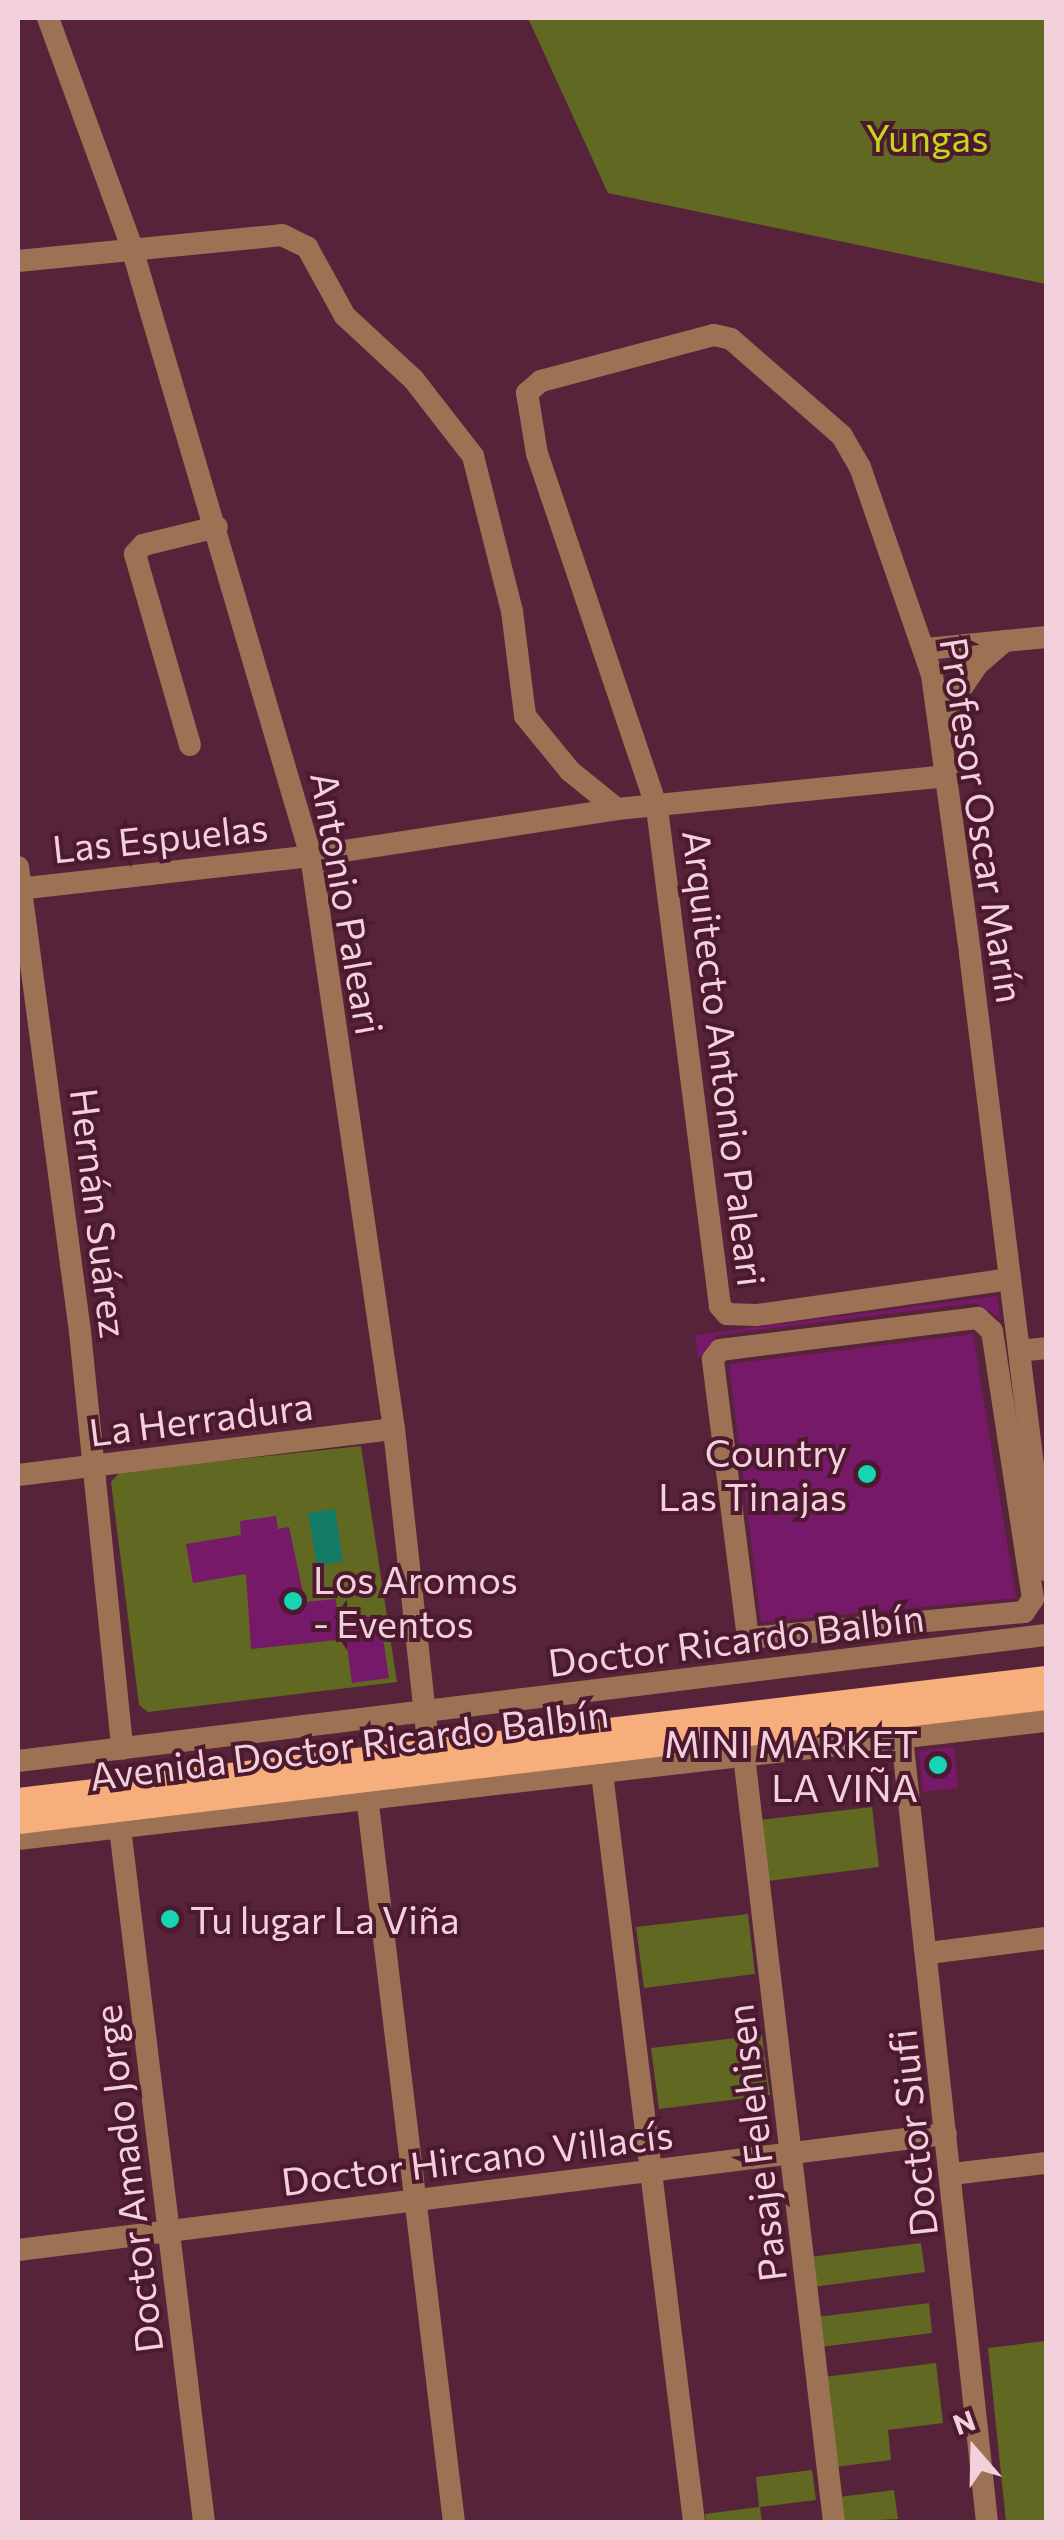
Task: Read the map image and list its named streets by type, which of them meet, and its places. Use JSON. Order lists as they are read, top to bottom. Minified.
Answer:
{"streets":{"main road":["Avenida Doctor Ricardo Balbín"],"street":["Profesor Oscar Marín","Las Espuelas","Antonio Paleari","Arquitecto Antonio Paleari","Hernán Suárez","La Herradura","Doctor Ricardo Balbín","Doctor Siufi","Pasaje Felehisen","Doctor Hircano Villacís","Doctor Amado Jorge"]},"crossings":[["Profesor Oscar Marín","Las Espuelas"],["Profesor Oscar Marín","Arquitecto Antonio Paleari"],["Las Espuelas","Antonio Paleari"],["Las Espuelas","Arquitecto Antonio Paleari"],["Las Espuelas","Hernán Suárez"],["Antonio Paleari","La Herradura"],["Antonio Paleari","Doctor Ricardo Balbín"],["Antonio Paleari","Avenida Doctor Ricardo Balbín"],["Hernán Suárez","La Herradura"],["Hernán Suárez","Doctor Ricardo Balbín"],["Doctor Siufi","Doctor Hircano Villacís"],["Pasaje Felehisen","Doctor Hircano Villacís"],["Doctor Hircano Villacís","Doctor Amado Jorge"]],"parks":["Yungas"],"places":["Country Las Tinajas","Los Aromos - Eventos","MINI MARKET LA VIÑA","Tu lugar La Viña"],"north":"top"}
